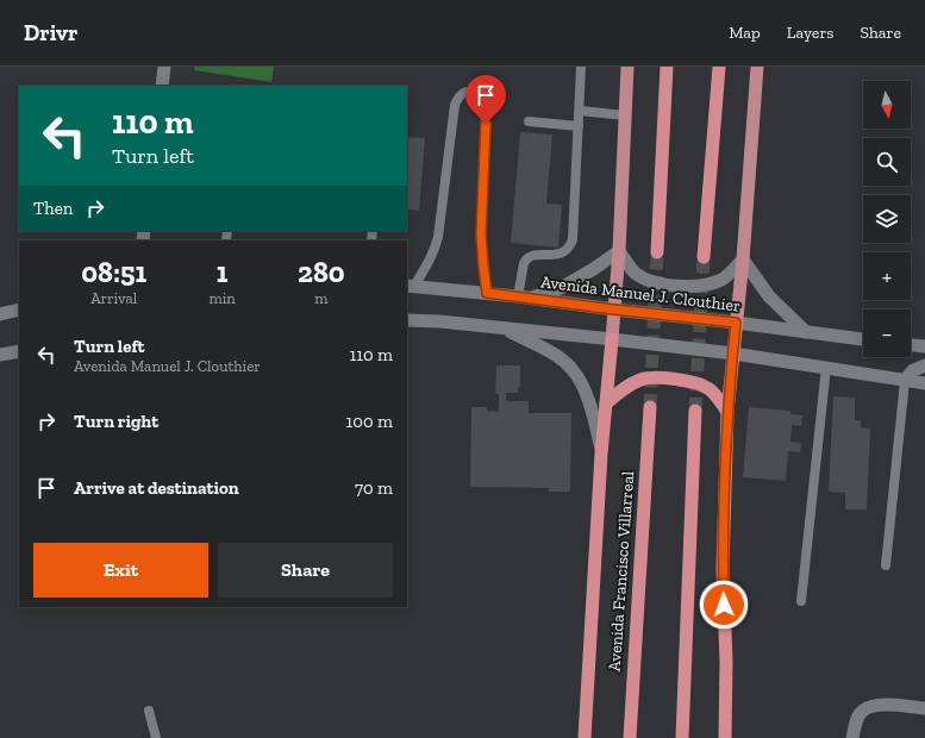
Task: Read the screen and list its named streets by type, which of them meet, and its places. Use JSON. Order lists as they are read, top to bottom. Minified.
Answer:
{"streets":{"highway":["Avenida Francisco Villarreal"],"main road":["Avenida Manuel J. Clouthier"]},"north":"bottom","page":{"header":"Drivr","nav":["Map","Layers","Share"],"map_buttons":["+","−"],"turn":["110 m","Turn left"],"then":"Then","eta":["08:51","Arrival","1","min","280","m"],"list":[{"name":"Turn left","note":"Avenida Manuel J. Clouthier","value":"110 m"},{"name":"Turn right","value":"100 m"},{"name":"Arrive at destination","value":"70 m"}],"buttons":["Exit","Share"]}}
